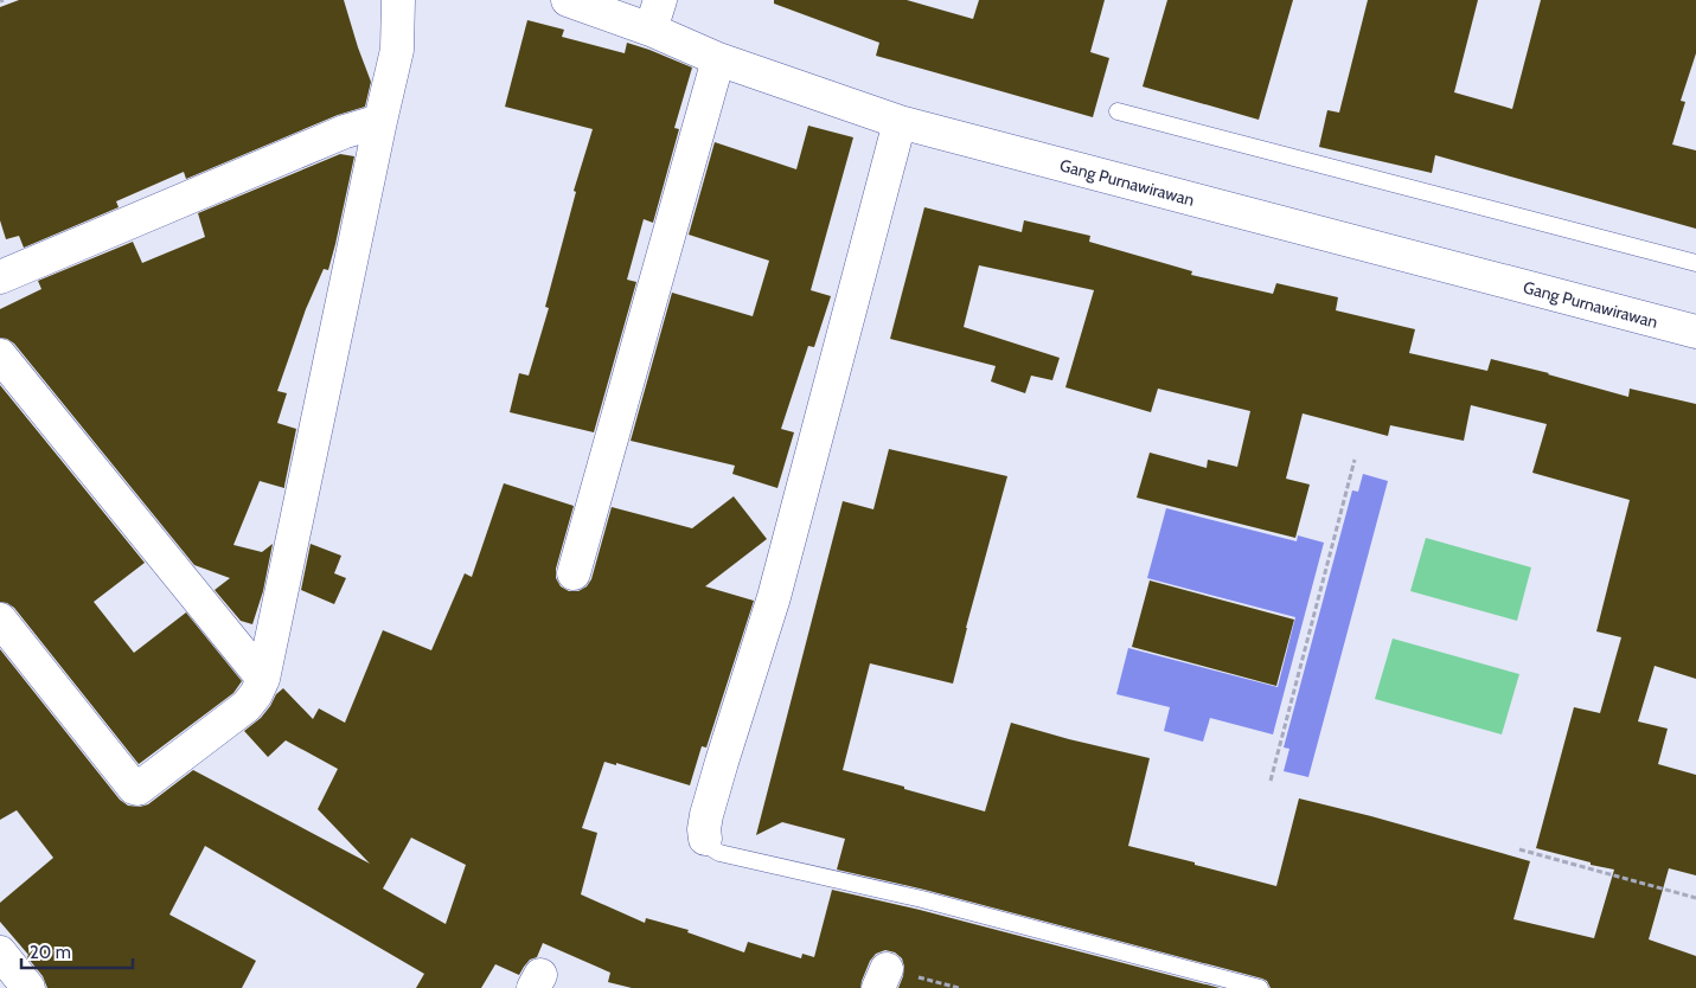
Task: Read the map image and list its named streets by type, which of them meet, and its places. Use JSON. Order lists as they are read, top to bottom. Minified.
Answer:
{"streets":{"street":["Gang Purnawirawan"]},"scale_bar":"20 m"}
